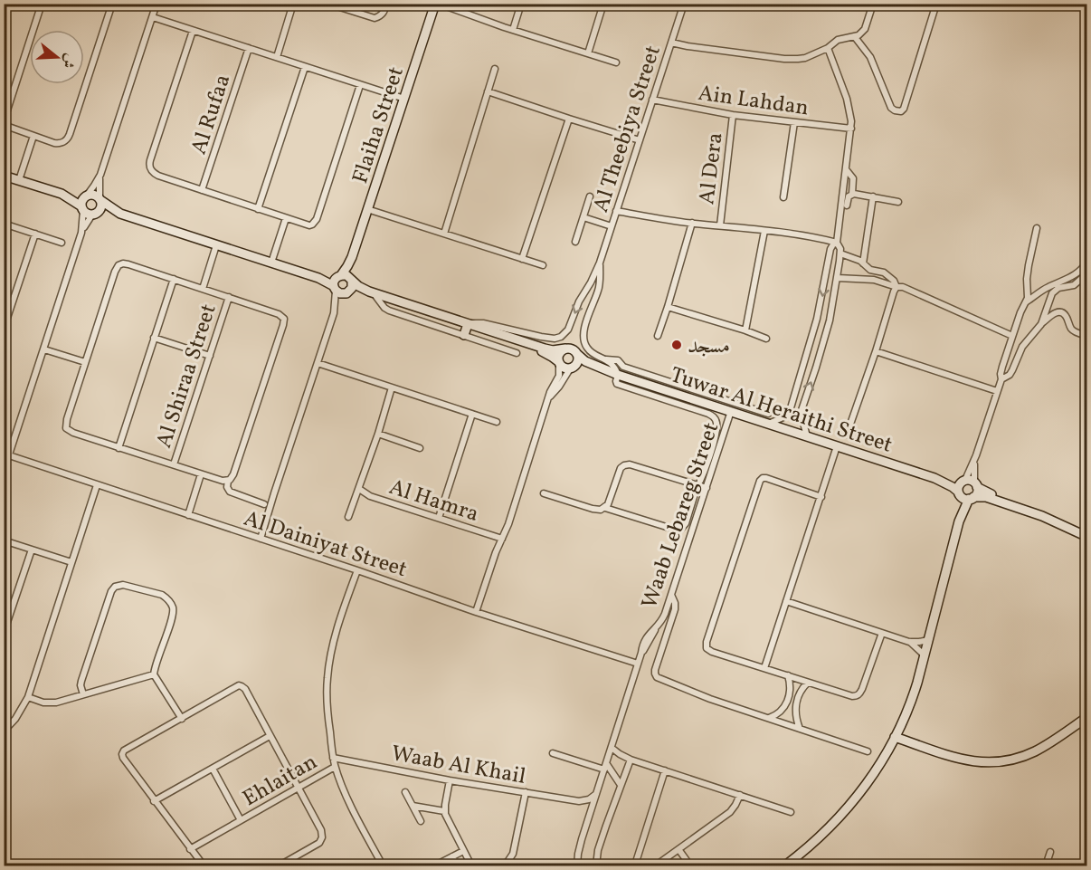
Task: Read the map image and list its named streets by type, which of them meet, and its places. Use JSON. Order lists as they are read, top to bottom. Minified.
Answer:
{"streets":{"street":["Ain Lahdan","Al Rufaa","Flaiha Street","Al Theebiya Street","Al Dera","Al Shiraa Street","Tuwar Al Heraithi Street","Al Hamra","Waab Lebareg Street","Al Dainiyat Street","Waab Al Khail","Ehlaitan"]},"crossings":[["Ain Lahdan","Al Theebiya Street"],["Ain Lahdan","Al Dera"],["Al Theebiya Street","Tuwar Al Heraithi Street"],["Tuwar Al Heraithi Street","Waab Lebareg Street"],["Waab Lebareg Street","Al Dainiyat Street"]],"places":["مسجد"],"north":"right"}
